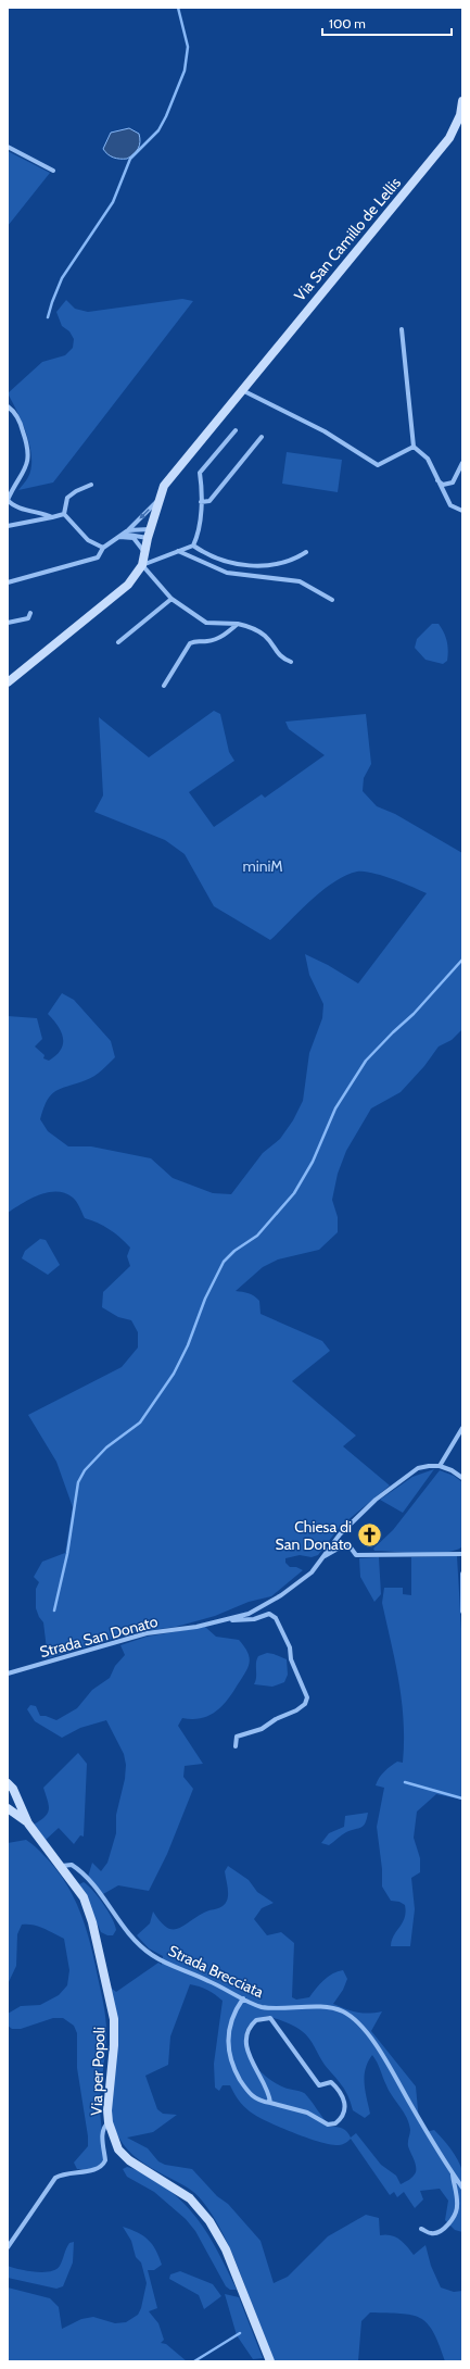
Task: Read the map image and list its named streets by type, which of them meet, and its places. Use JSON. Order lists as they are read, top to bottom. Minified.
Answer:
{"streets":{"main road":["Via San Camillo de Lellis","Via per Popoli"],"street":["Strada San Donato","Strada Brecciata"]},"crossings":[["Strada Brecciata","Via per Popoli"]],"parks":["miniM"],"places":{"church":["Chiesa di San Donato"]},"scale_bar":"100 m"}
